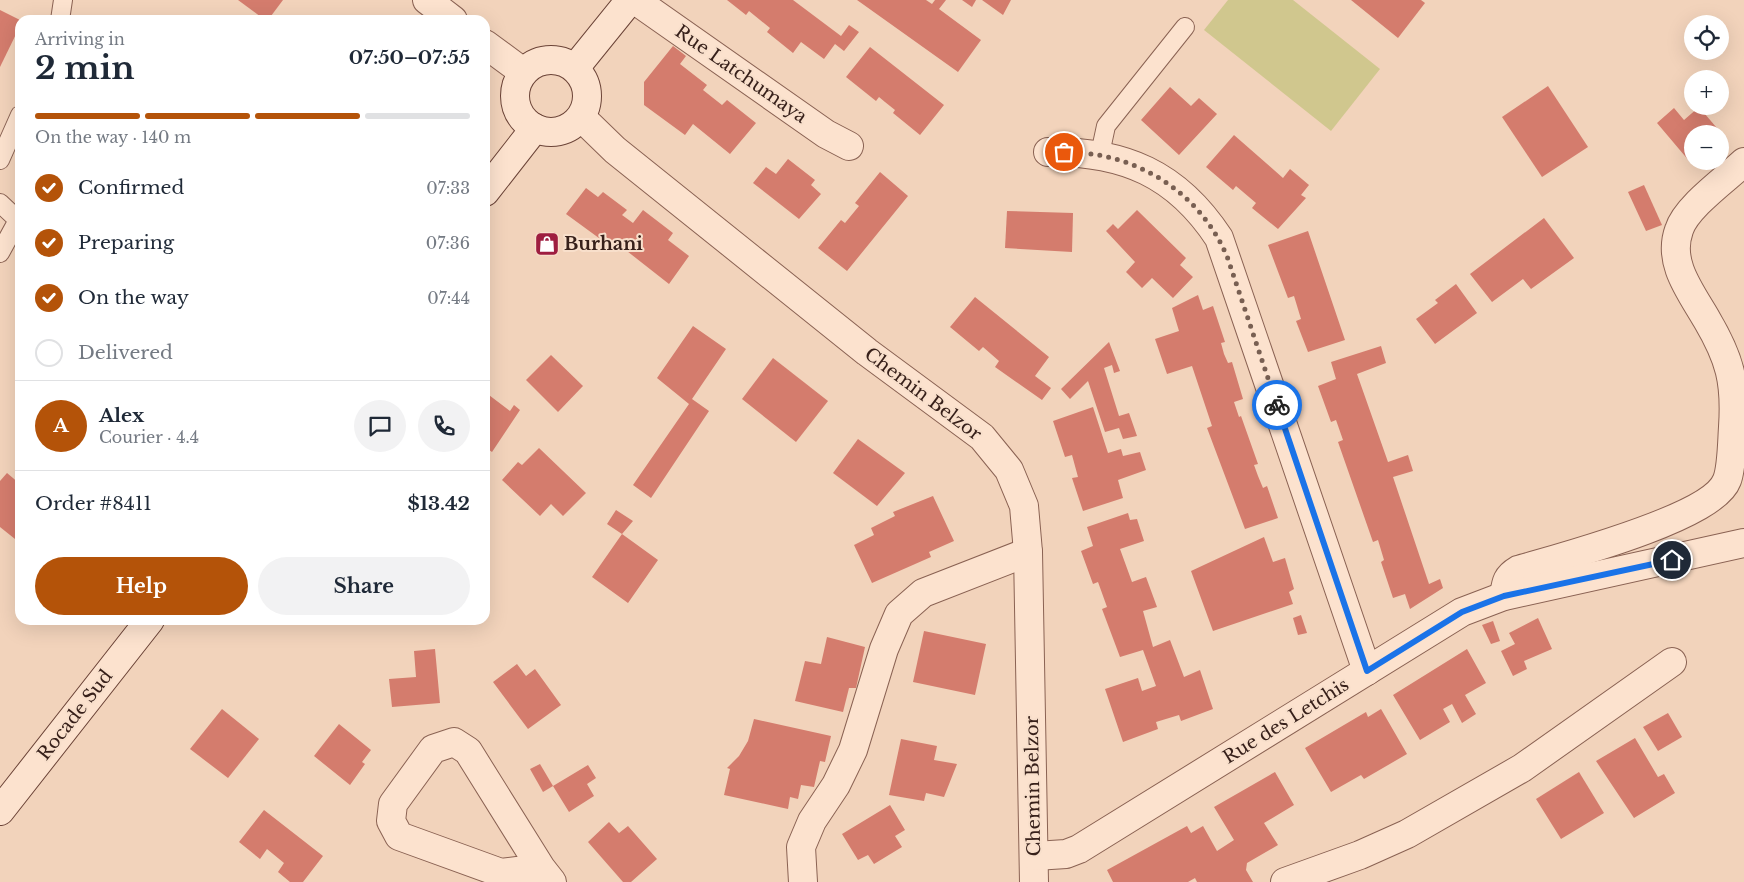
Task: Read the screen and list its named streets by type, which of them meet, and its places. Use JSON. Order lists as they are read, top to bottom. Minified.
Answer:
{"streets":{"street":["Rue Latchumaya","Chemin Belzor","Rocade Sud","Rue des Letchis"]},"crossings":[["Chemin Belzor","Rue des Letchis"]],"places":{"shop":["Burhani"]},"page":{"map_buttons":["+","−"],"heading":["2 min","Arriving in","07:50–07:55"],"panel":["Alex","Courier · 4.4","Order #8411","$13.42"],"bar":"On the way · 140 m","list":[["Confirmed","07:33"],["Preparing","07:36"],["On the way","07:44"],"Delivered"],"round":"A","buttons":["Help","Share"]}}
